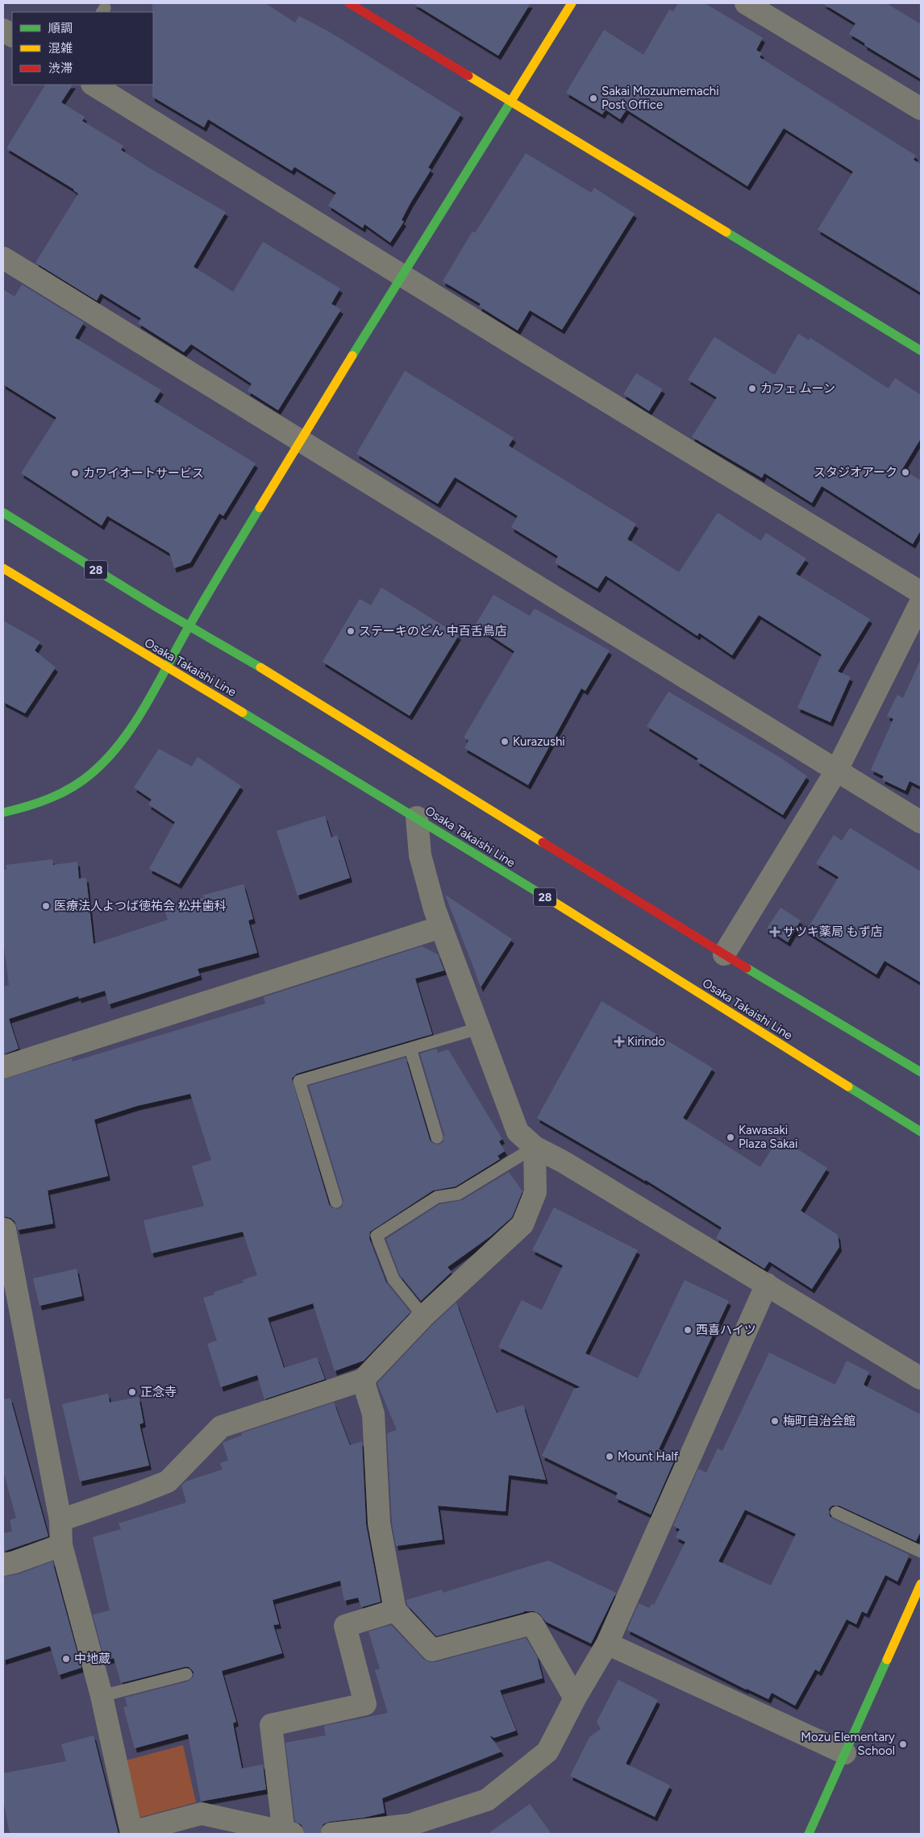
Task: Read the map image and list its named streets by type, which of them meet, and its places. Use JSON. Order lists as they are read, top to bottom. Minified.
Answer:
{"streets":{"main road":["28","Osaka Takaishi Line"]},"places":{"other":["Sakai Mozuumemachi Post Office","カフェ ムーン","スタジオアーク","カワイオートサービス","ステーキのどん 中百舌鳥店","Kurazushi","医療法人よつば徳祐会 松井歯科","Kawasaki Plaza Sakai","西喜ハイツ","正念寺","梅町自治会館","Mount Half","中地蔵","Mozu Elementary School"],"health":["サツキ薬局 もず店","Kirindo"]},"legend":["順調","混雑","渋滞"]}
